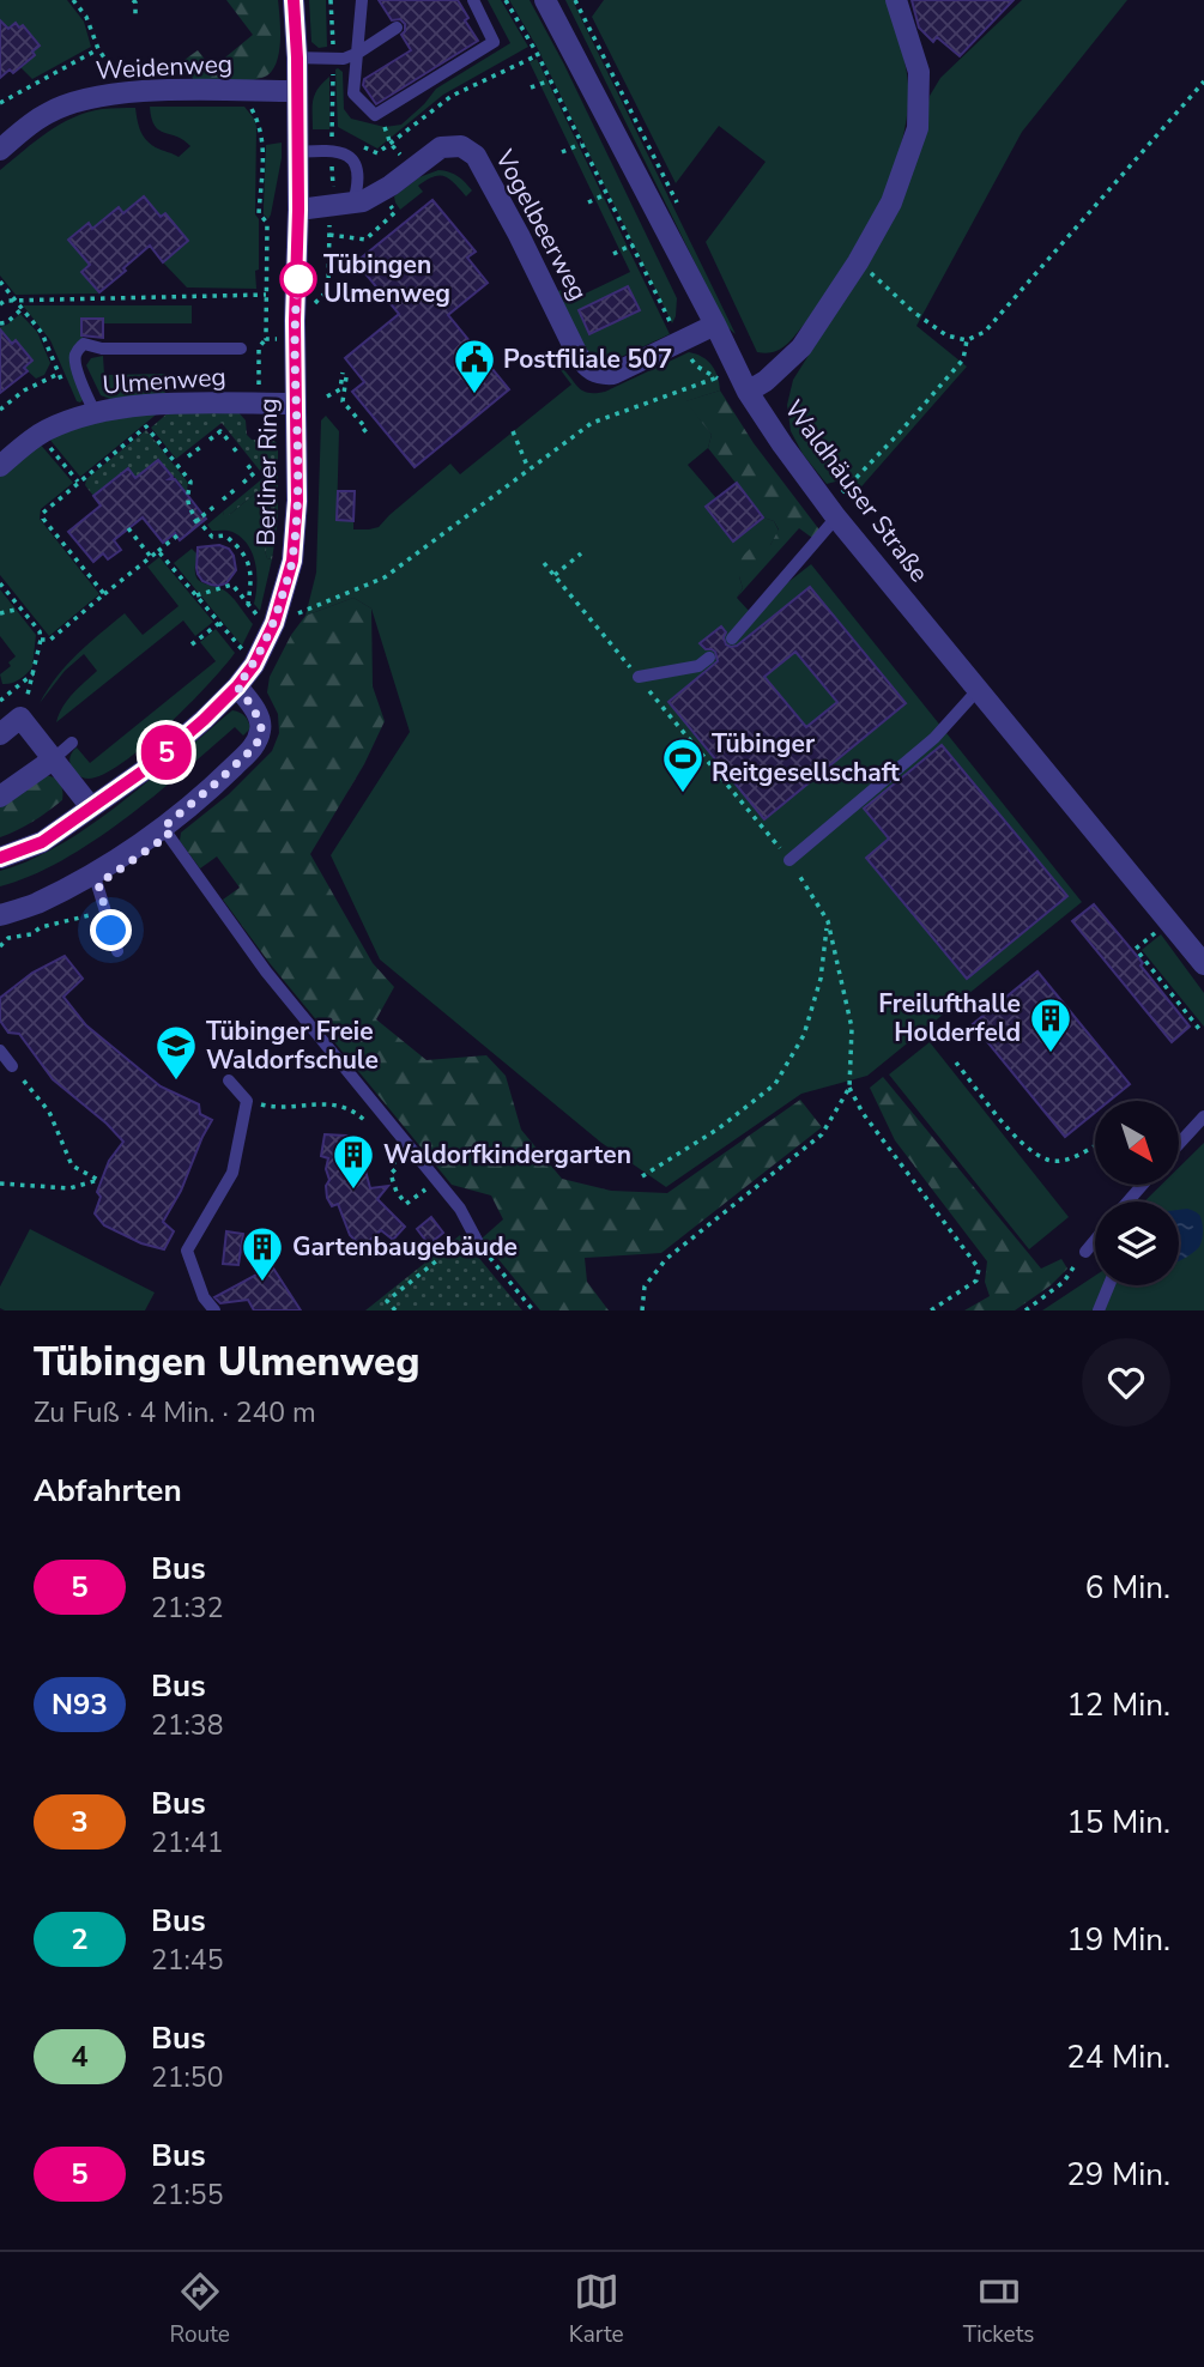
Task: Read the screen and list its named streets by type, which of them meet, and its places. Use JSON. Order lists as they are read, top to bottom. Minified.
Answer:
{"streets":{"street":["Weidenweg","Vogelbeerweg","Ulmenweg","Berliner Ring","Waldhäuser Straße"]},"crossings":[["Weidenweg","Berliner Ring"],["Vogelbeerweg","Berliner Ring"],["Vogelbeerweg","Waldhäuser Straße"],["Ulmenweg","Berliner Ring"]],"places":{"other":["Tübingen Ulmenweg"],"public building":["Postfiliale 507"],"sports":["Tübinger Reitgesellschaft"],"building":["Freilufthalle Holderfeld","Waldorfkindergarten","Gartenbaugebäude"],"school or university":["Tübinger Freie Waldorfschule"]},"lines":["bus line 5"],"north":"bottom right","page":{"on_map":"5","heading":[["Tübingen Ulmenweg","Zu Fuß · 4 Min. · 240 m"],"Abfahrten"],"list":[{"mark":"5","name":"Bus","note":"21:32","value":"6 Min."},{"mark":"N93","name":"Bus","note":"21:38","value":"12 Min."},{"mark":"3","name":"Bus","note":"21:41","value":"15 Min."},{"mark":"2","name":"Bus","note":"21:45","value":"19 Min."},{"mark":"4","name":"Bus","note":"21:50","value":"24 Min."},{"mark":"5","name":"Bus","note":"21:55","value":"29 Min."}],"tabs":["Route","Karte","Tickets"]}}
